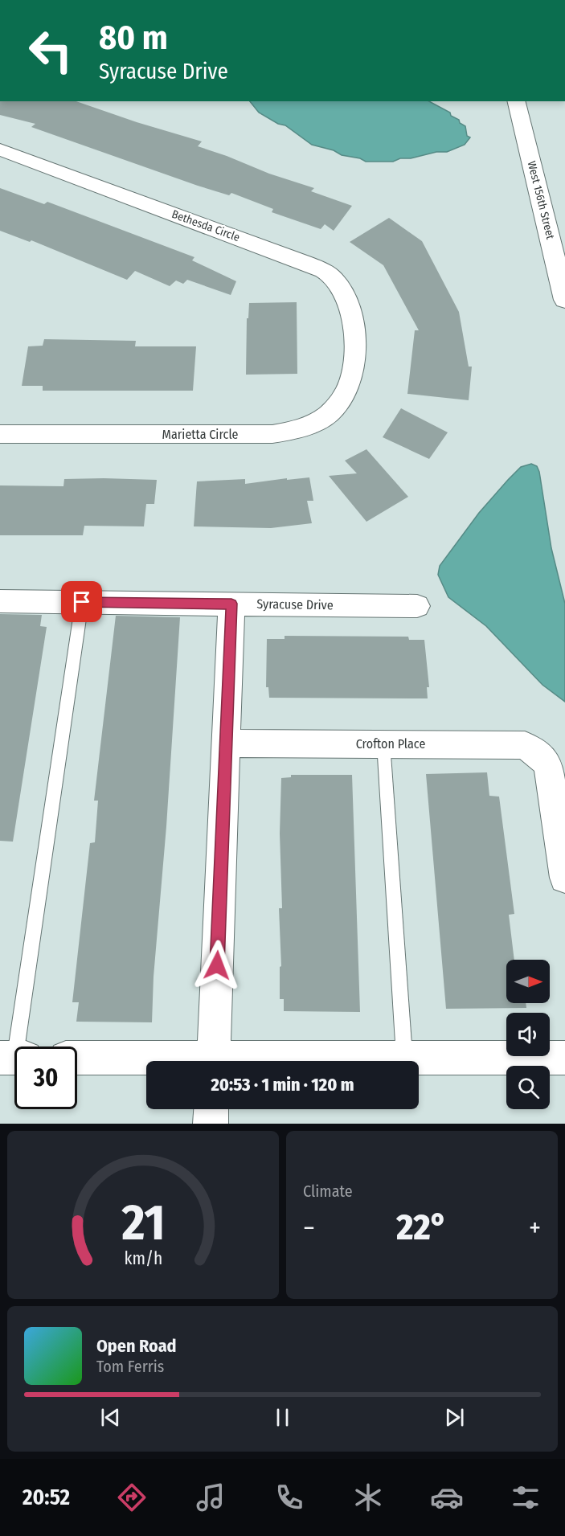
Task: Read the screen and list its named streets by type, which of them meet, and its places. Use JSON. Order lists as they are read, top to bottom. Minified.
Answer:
{"streets":{"street":["West 156th Street","Bethesda Circle","Marietta Circle","Syracuse Drive","Crofton Place"]},"crossings":[["Bethesda Circle","Marietta Circle"]],"north":"right","page":{"turn":["80 m","Syracuse Drive"],"limit":"30","trip":"20:53 · 1 min · 120 m","tile":"Climate","heat":["−","22°","+"],"song":["Open Road","Tom Ferris"],"tabs":"20:52","gauge":["21","km/h"]}}
